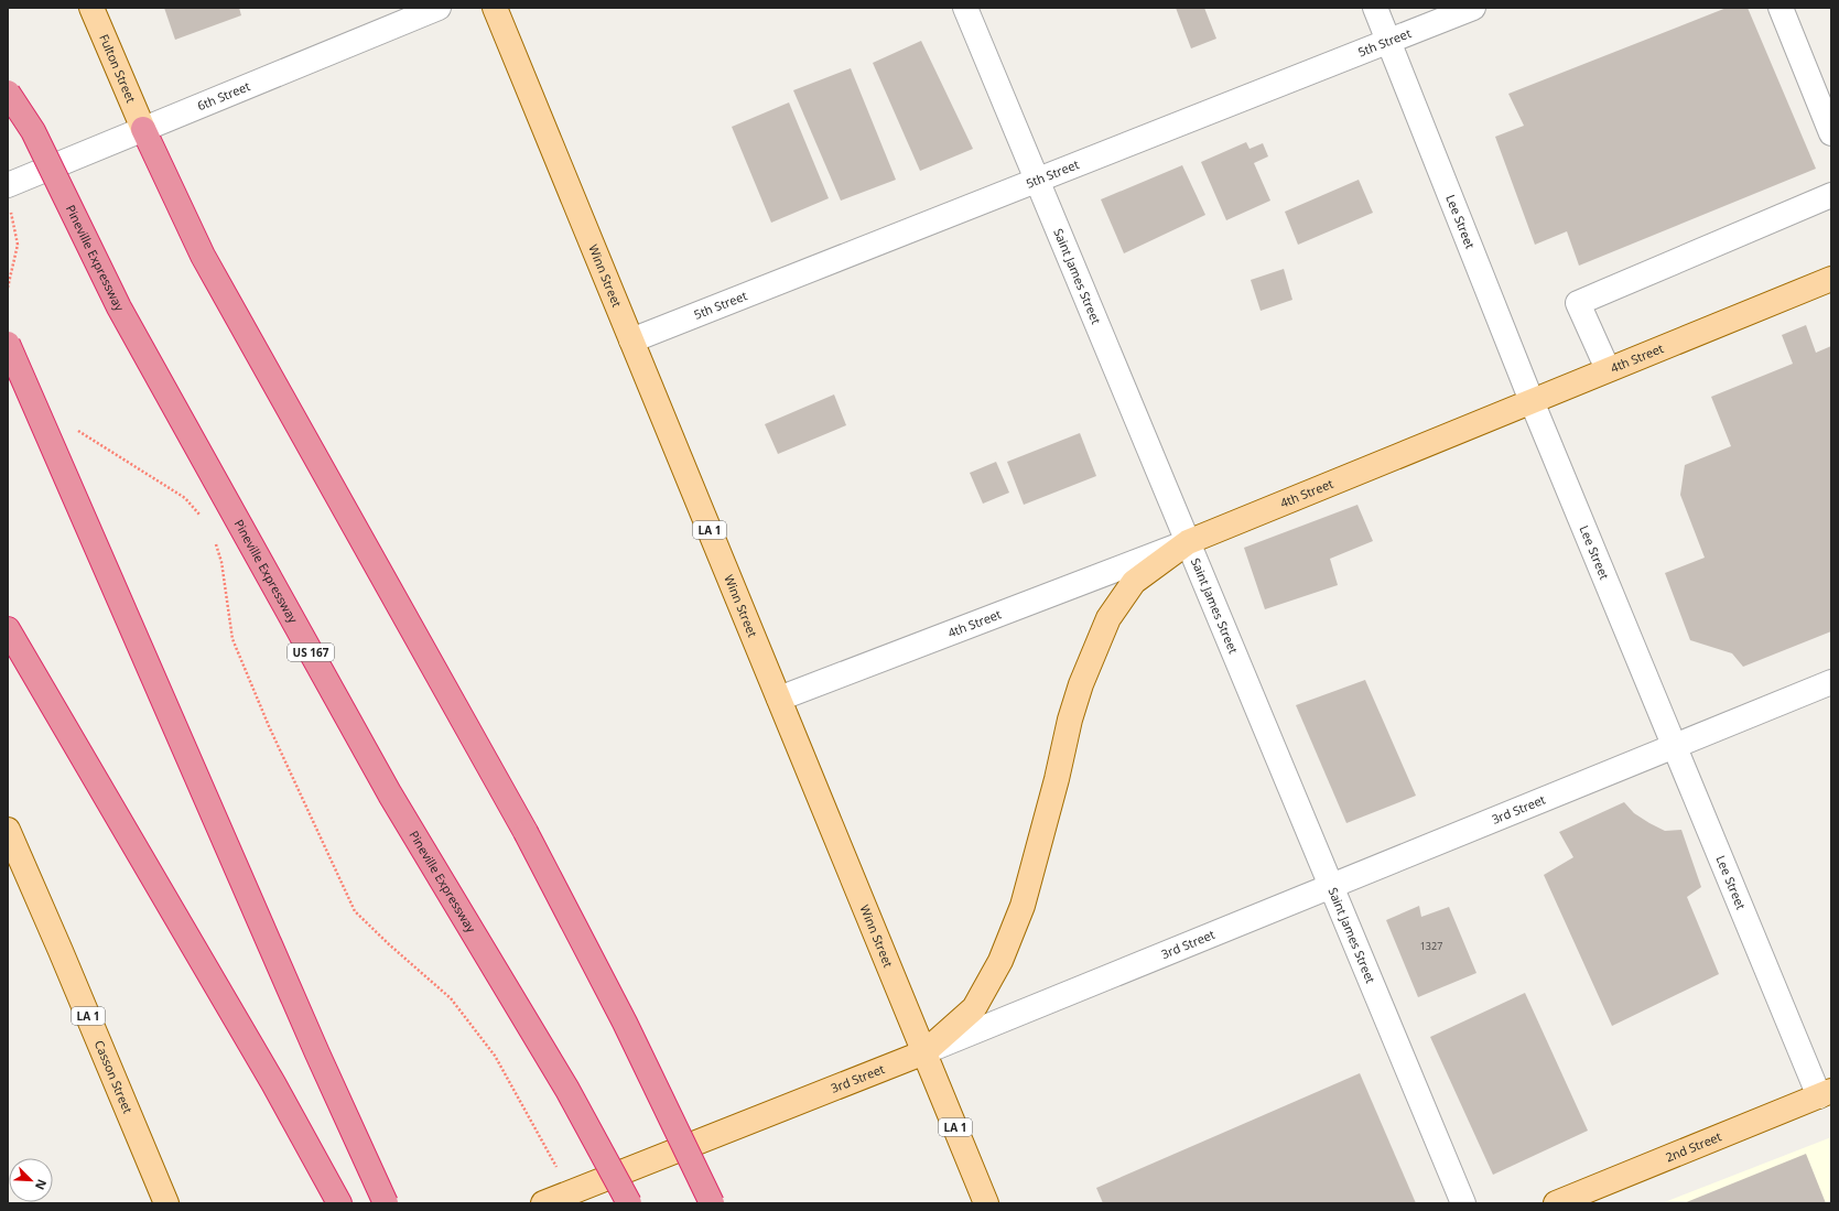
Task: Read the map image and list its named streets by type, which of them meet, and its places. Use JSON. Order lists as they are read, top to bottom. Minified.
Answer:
{"streets":{"highway":["Pineville Expressway","US 167"],"main road":["Fulton Street","Winn Street","4th Street","LA 1","3rd Street","Casson Street","2nd Street"],"street":["5th Street","6th Street","Lee Street","Saint James Street"]},"crossings":[["5th Street","Lee Street"],["5th Street","Winn Street"],["5th Street","Saint James Street"],["Fulton Street","6th Street"],["Lee Street","4th Street"],["Lee Street","3rd Street"],["Lee Street","2nd Street"],["Winn Street","4th Street"],["Winn Street","3rd Street"],["Saint James Street","4th Street"],["Saint James Street","3rd Street"]],"house_numbers":["1327"],"north":"bottom right"}
